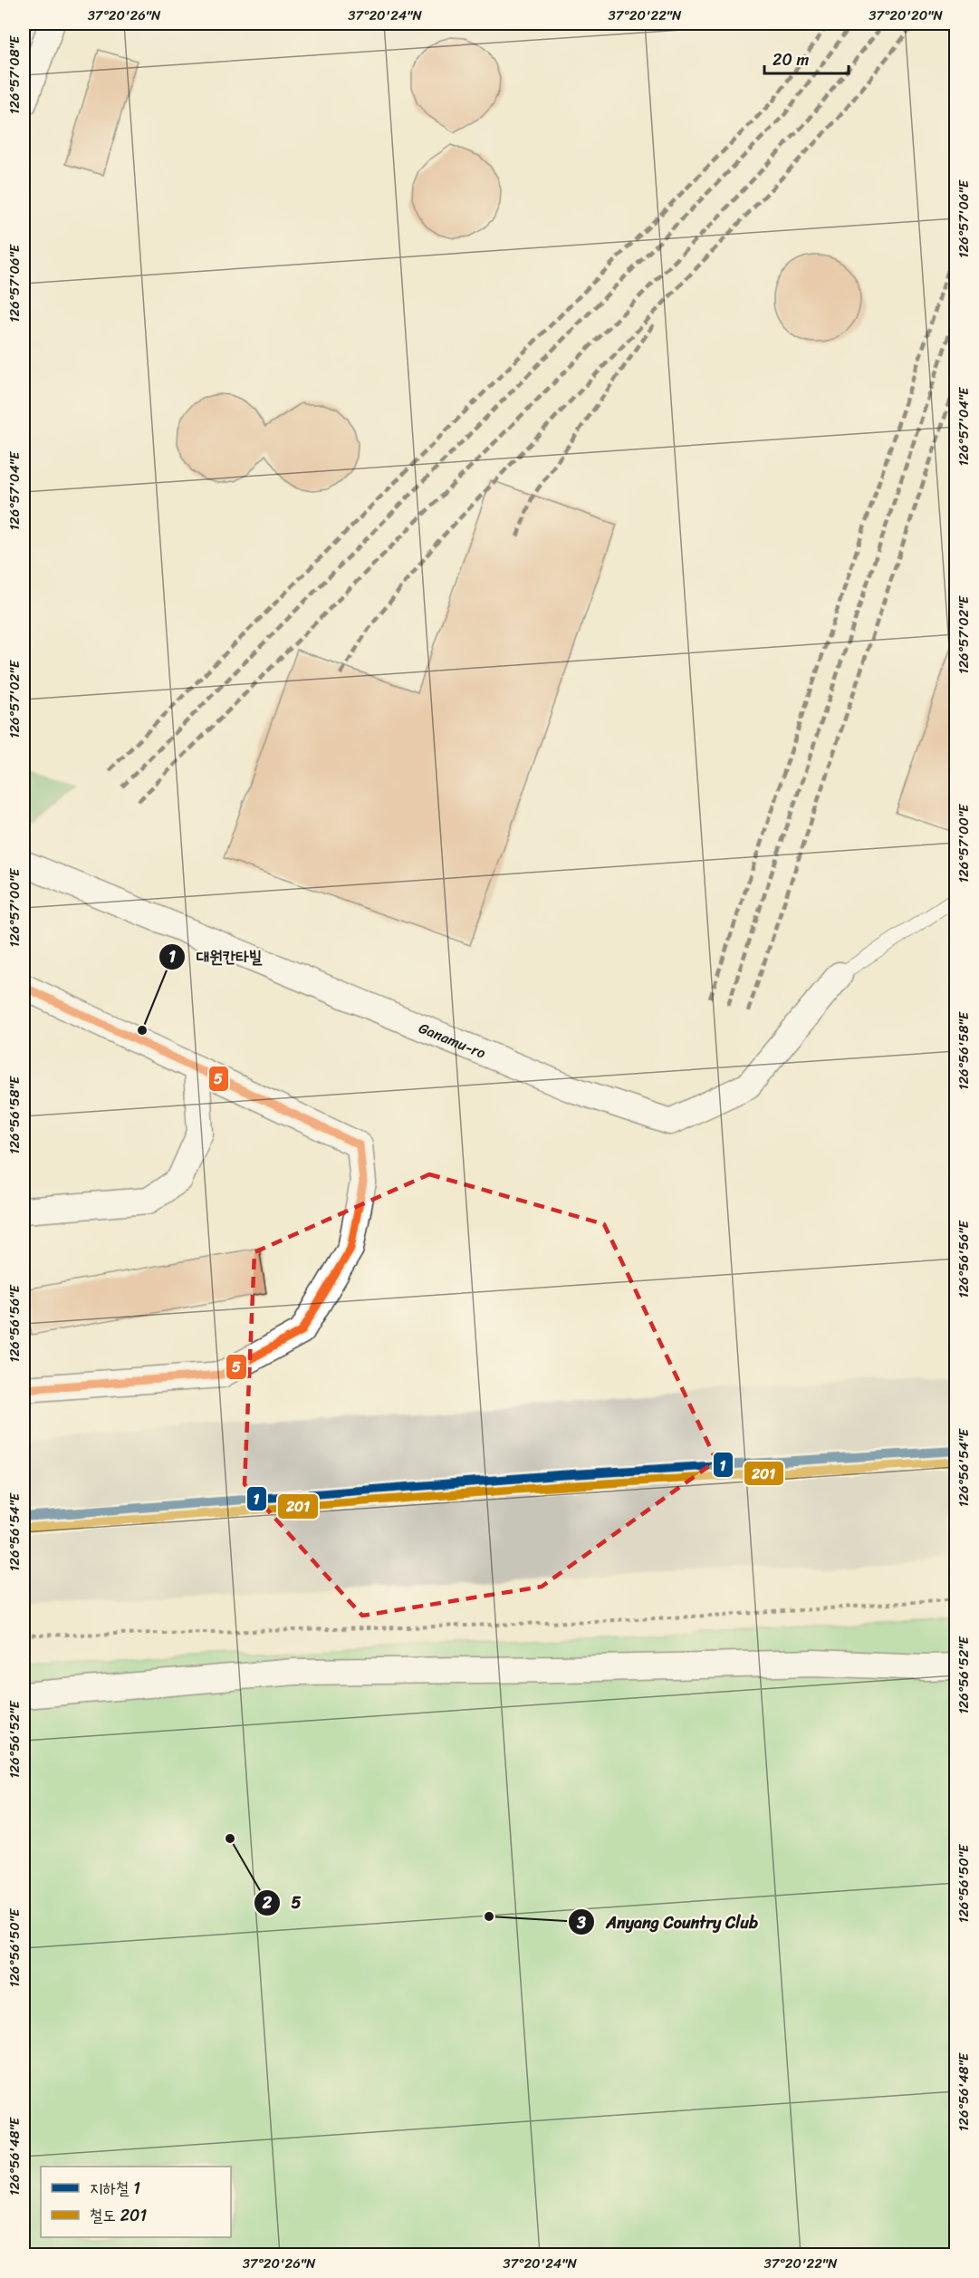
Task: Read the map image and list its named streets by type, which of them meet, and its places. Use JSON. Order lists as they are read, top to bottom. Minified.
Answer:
{"streets":{"street":["Ganamu-ro"]},"places":["대원칸타빌","5","Anyang Country Club"],"lines":["transit line 5","metro line 1","rail line 201"],"legend":["지하철 1","철도 201"],"scale_bar":"20 m","coordinates":["37°20'26\"N","37°20'24\"N","37°20'22\"N","37°20'20\"N","126°57'08\"E","126°57'06\"E","126°57'04\"E","126°57'02\"E","126°57'00\"E","126°56'58\"E","126°56'56\"E","126°56'54\"E","126°56'52\"E","126°56'50\"E","126°56'48\"E"]}
